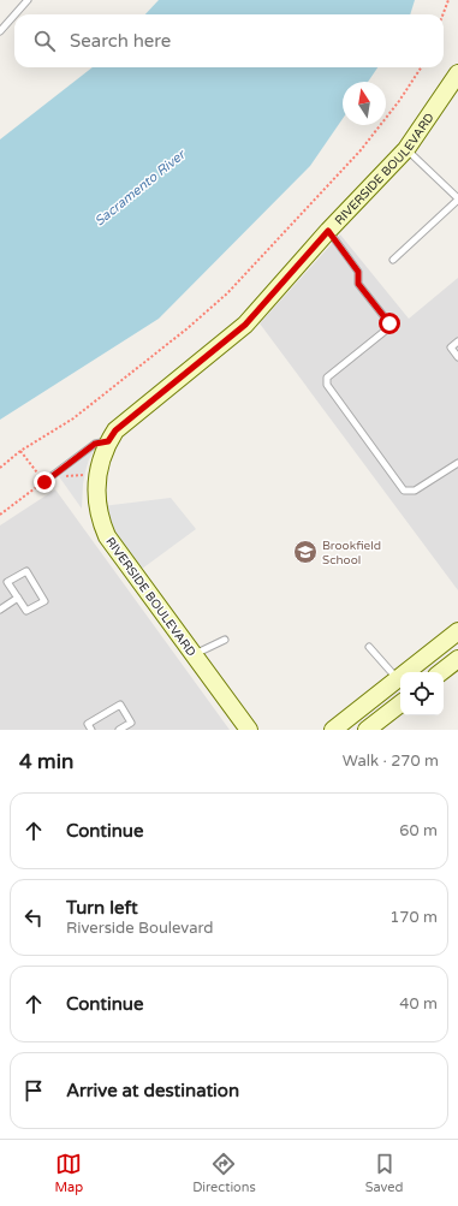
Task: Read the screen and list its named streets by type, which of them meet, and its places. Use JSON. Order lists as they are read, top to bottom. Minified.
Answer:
{"streets":{"street":["RIVERSIDE BOULEVARD"]},"water":["Sacramento River"],"places":{"school or university":["Brookfield School"]},"north":"top","page":{"search":"Search here","heading":["4 min","Walk · 270 m"],"list":[["Continue","60 m"],["Turn left","Riverside Boulevard","170 m"],["Continue","40 m"],"Arrive at destination"],"nav":["Map","Directions","Saved"]}}
